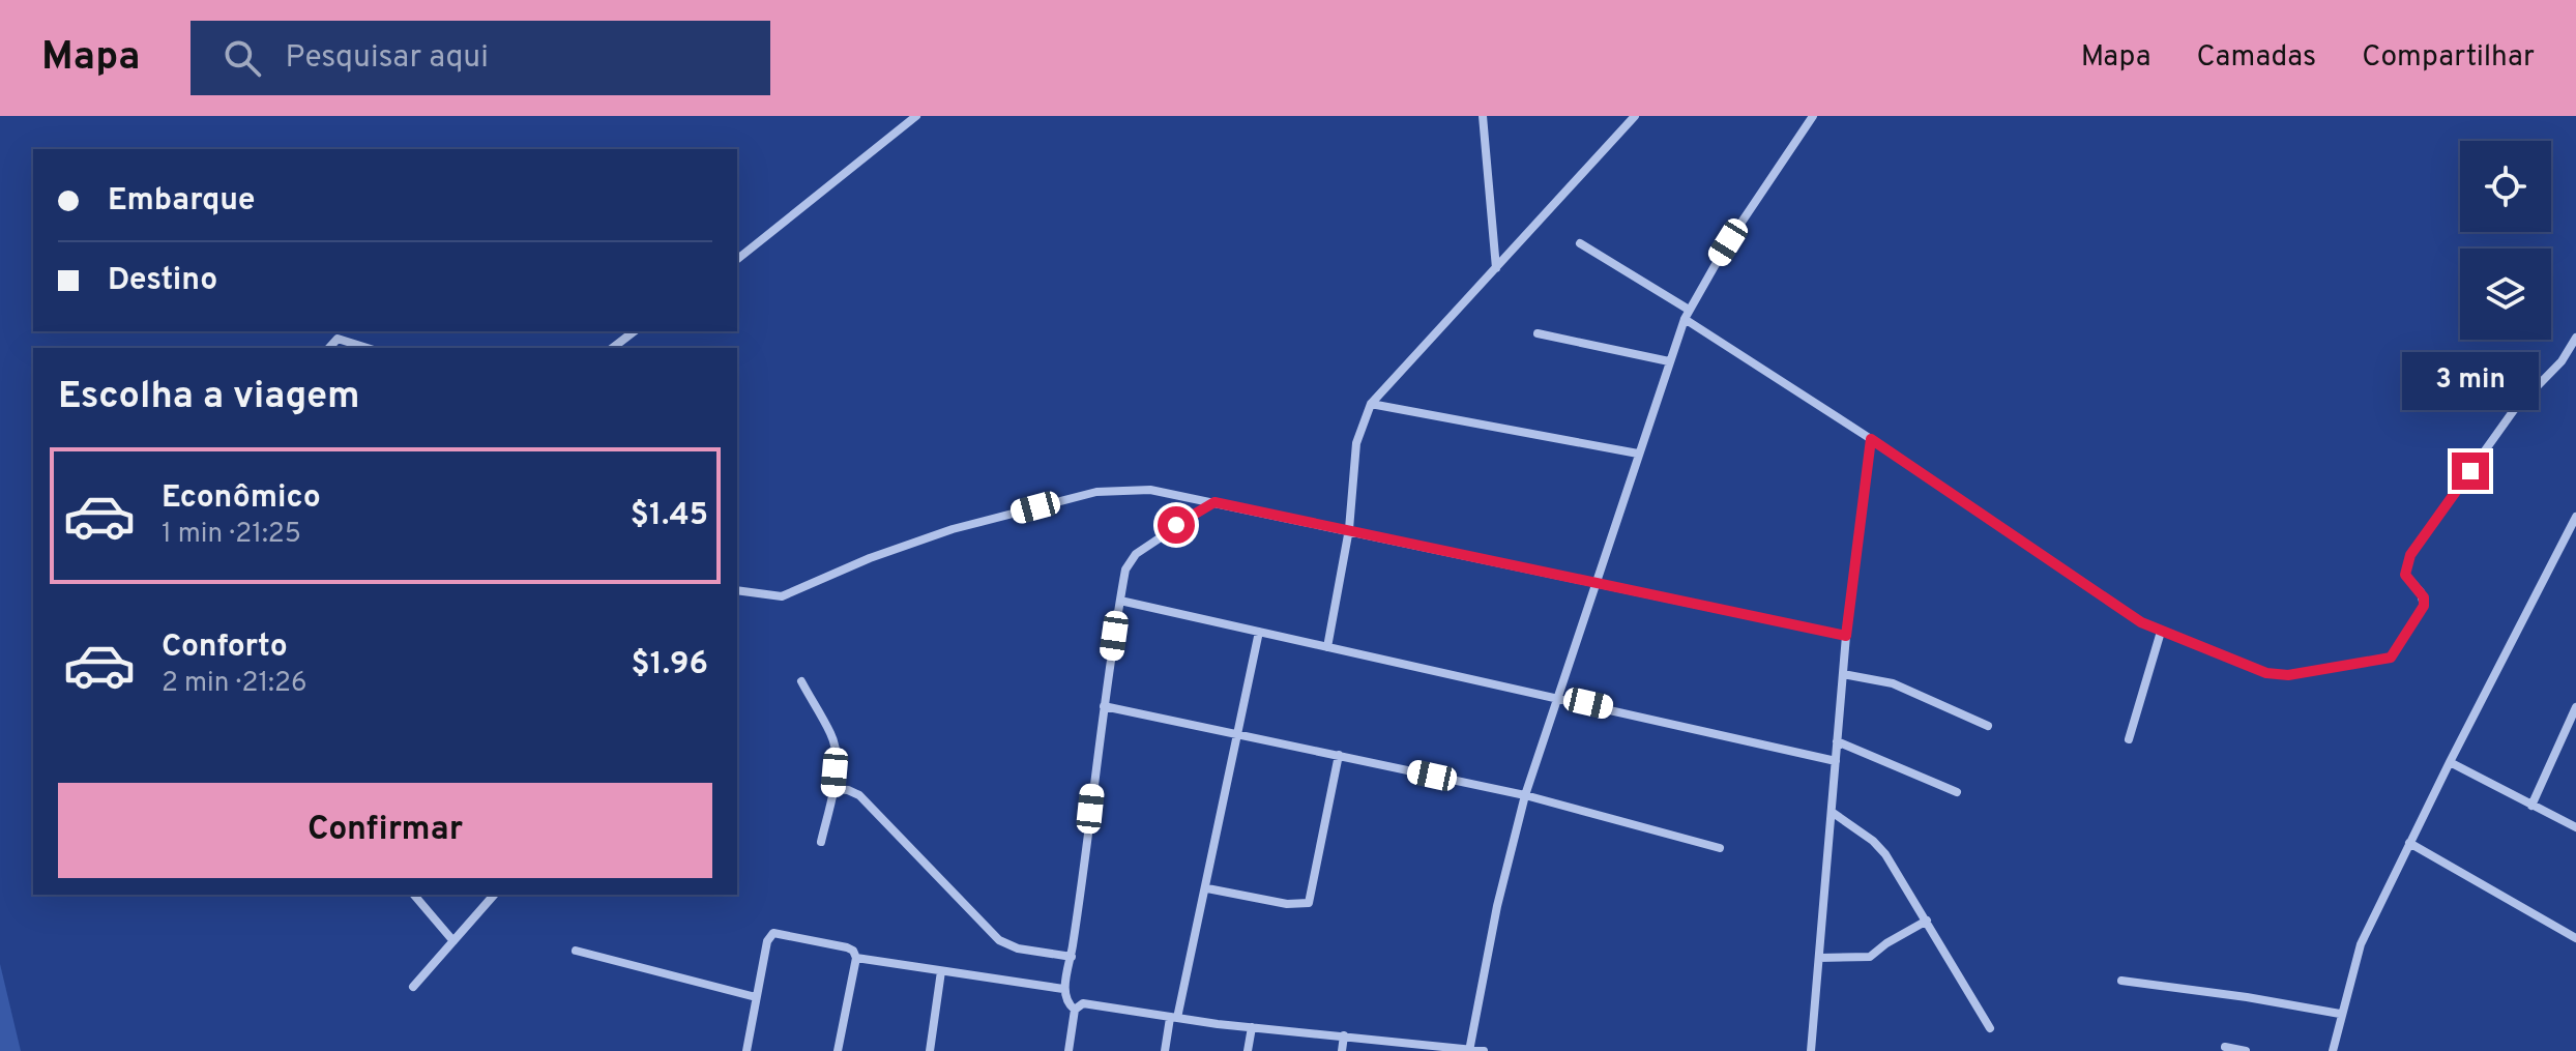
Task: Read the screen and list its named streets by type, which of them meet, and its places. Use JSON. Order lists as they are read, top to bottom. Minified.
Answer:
{"page":{"header":"Mapa","search":"Pesquisar aqui","nav":["Mapa","Camadas","Compartilhar"],"banner":["Embarque","Destino"],"heading":"Escolha a viagem","bubble":"3 min","list":[{"name":"Econômico","note":"1 min · 21:25","value":"$1.45"},{"name":"Conforto","note":"2 min · 21:26","value":"$1.96"}],"buttons":"Confirmar"}}
